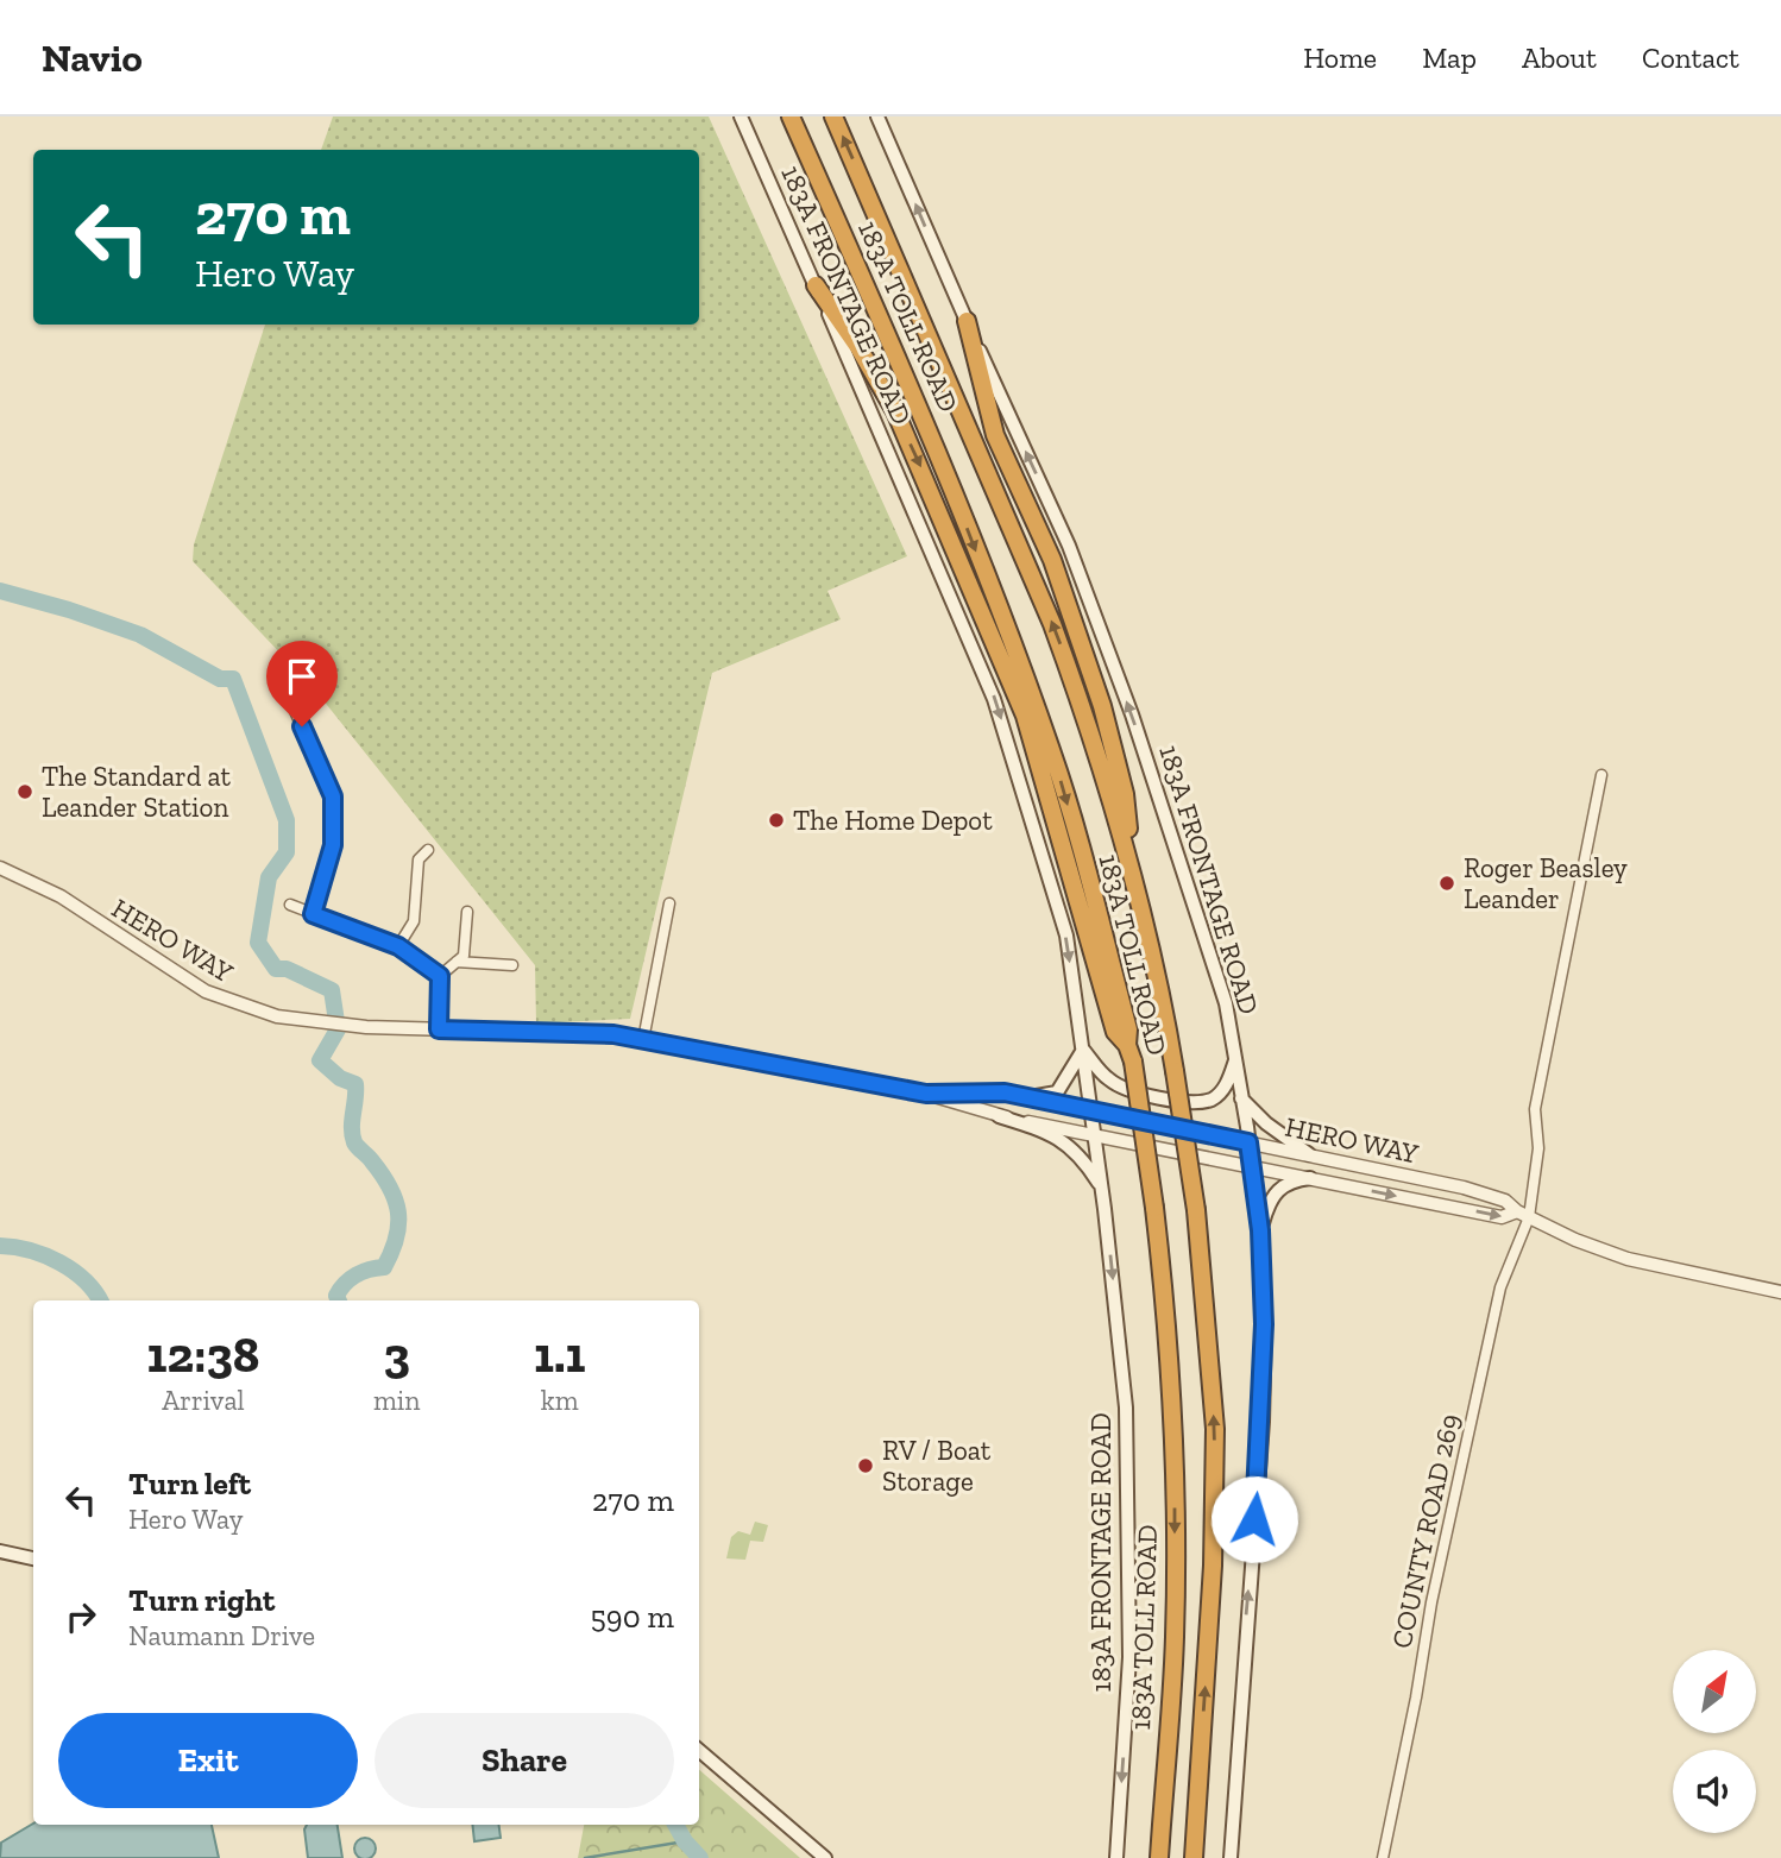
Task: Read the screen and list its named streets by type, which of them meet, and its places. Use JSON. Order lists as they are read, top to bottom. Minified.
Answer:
{"streets":{"highway":["183A TOLL ROAD"],"main road":["183A FRONTAGE ROAD"],"street":["HERO WAY","COUNTY ROAD 269"]},"crossings":[["183A FRONTAGE ROAD","HERO WAY"],["HERO WAY","COUNTY ROAD 269"]],"places":["The Standard at Leander Station","The Home Depot","Roger Beasley Leander","RV / Boat Storage"],"north":"top right","page":{"header":"Navio","nav":["Home","Map","About","Contact"],"turn":["270 m","Hero Way"],"eta":["12:38","Arrival","3","min","1.1","km"],"list":[{"name":"Turn left","note":"Hero Way","value":"270 m"},{"name":"Turn right","note":"Naumann Drive","value":"590 m"}],"buttons":["Exit","Share"]}}
